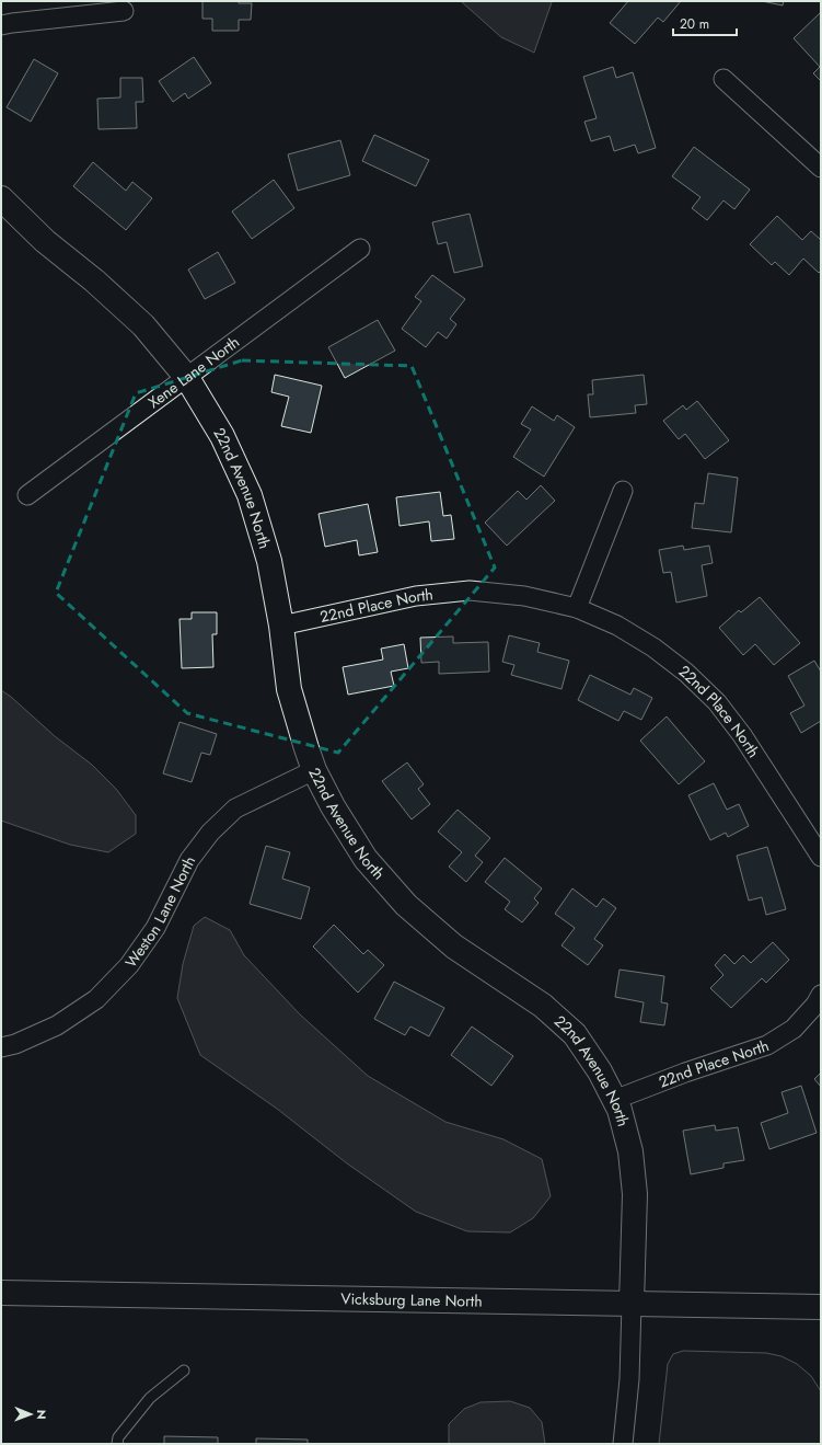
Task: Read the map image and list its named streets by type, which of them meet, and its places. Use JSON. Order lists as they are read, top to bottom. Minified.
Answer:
{"streets":{"street":["Xene Lane North","22nd Avenue North","22nd Place North","Weston Lane North","Vicksburg Lane North"]},"crossings":[["Xene Lane North","22nd Avenue North"],["22nd Avenue North","22nd Place North"],["22nd Avenue North","Weston Lane North"],["22nd Avenue North","Vicksburg Lane North"]],"scale_bar":"20 m","north":"right"}
